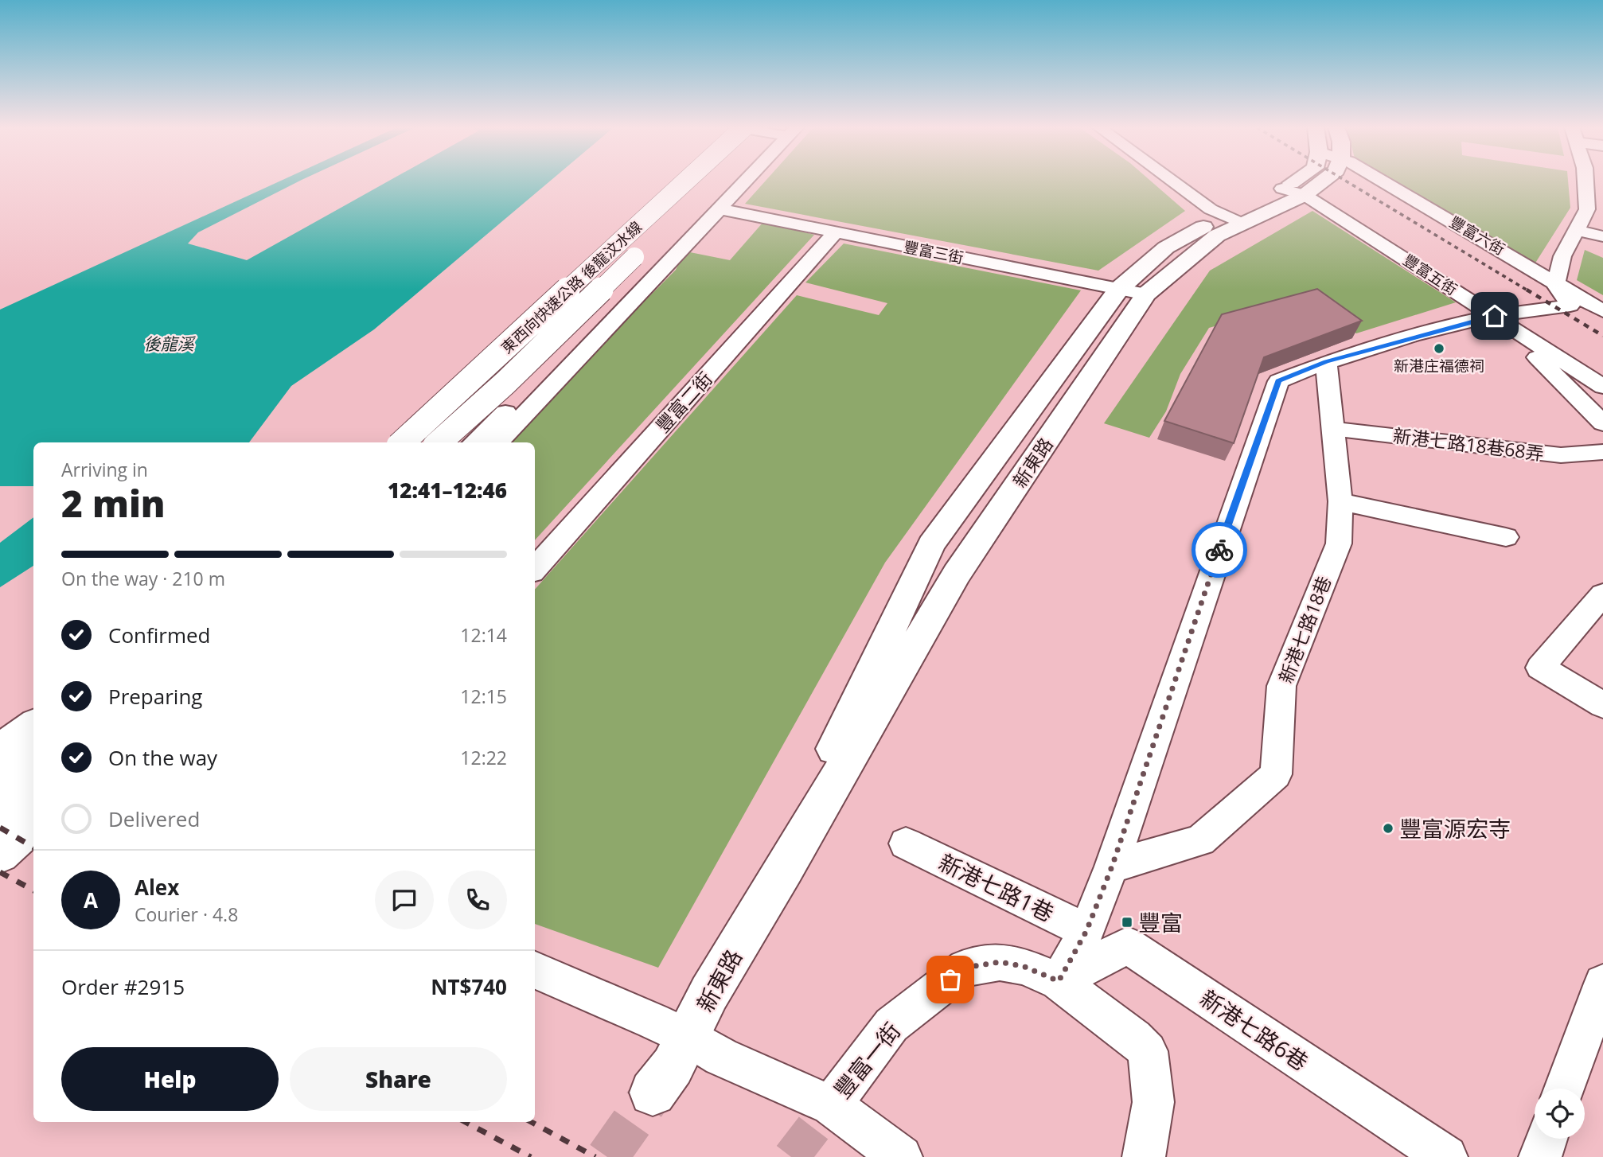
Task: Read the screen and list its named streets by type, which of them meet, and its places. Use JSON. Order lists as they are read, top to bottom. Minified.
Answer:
{"streets":{"main road":["東西向快速公路 後龍汶水線","新東路"],"street":["豐富六街","豐富三街","豐富五街","豐富二街","新港七路18巷68弄","新港七路18巷","新港七路1巷","新港七路6巷","豐富一街"]},"crossings":[["豐富三街","豐富二街"],["豐富三街","新東路"],["豐富五街","新東路"],["新港七路18巷68弄","新港七路18巷"],["新東路","豐富一街"],["新港七路6巷","豐富一街"]],"water":["後龍溪"],"places":{"other":["新港庄福德祠","豐富源宏寺"],"transit":["豐富"]},"page":{"heading":["2 min","Arriving in","12:41–12:46"],"panel":["Alex","Courier · 4.8","Order #2915","NT$740"],"bar":"On the way · 210 m","list":[["Confirmed","12:14"],["Preparing","12:15"],["On the way","12:22"],"Delivered"],"round":"A","buttons":["Help","Share"]}}
